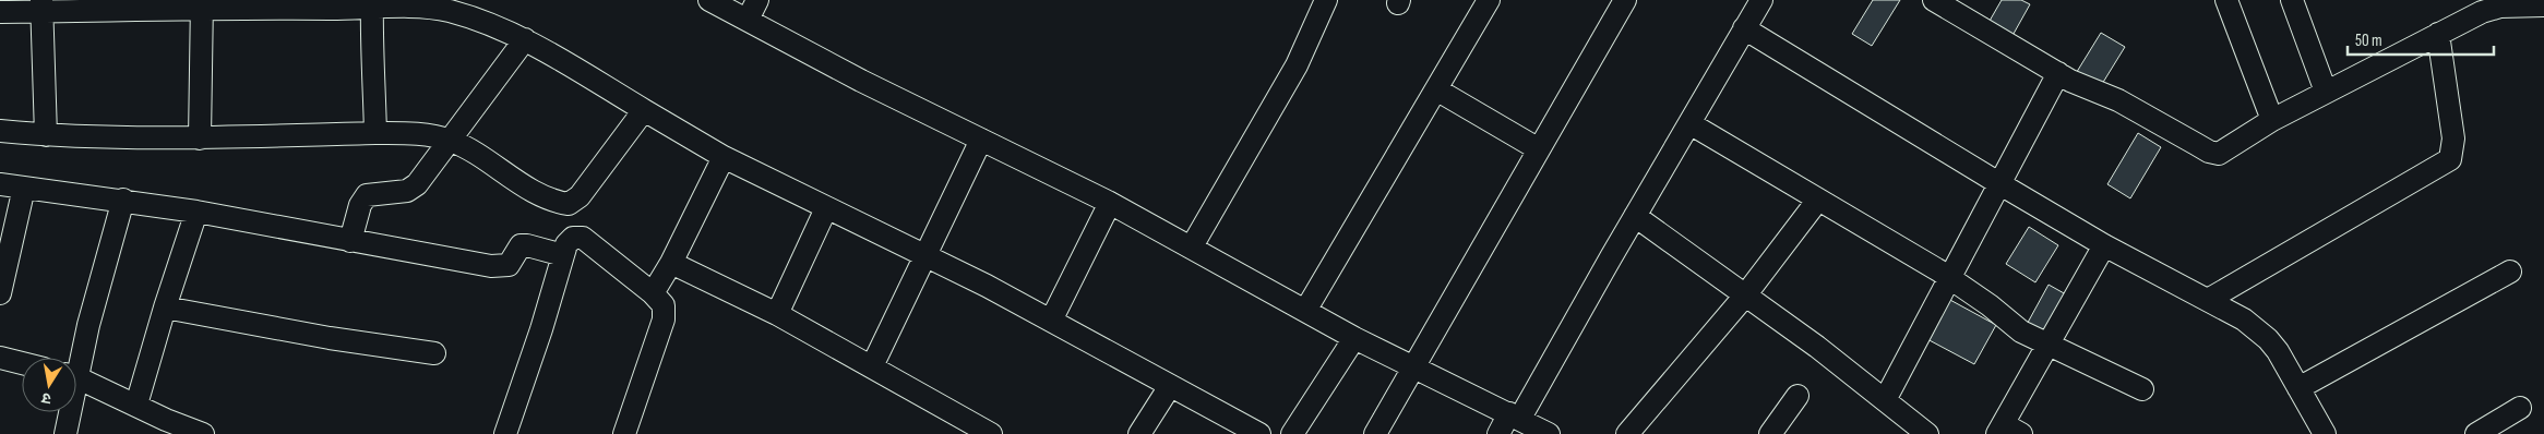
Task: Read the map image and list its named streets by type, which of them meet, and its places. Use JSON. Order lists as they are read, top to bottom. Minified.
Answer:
{"scale_bar":"50 m","north":"bottom"}
